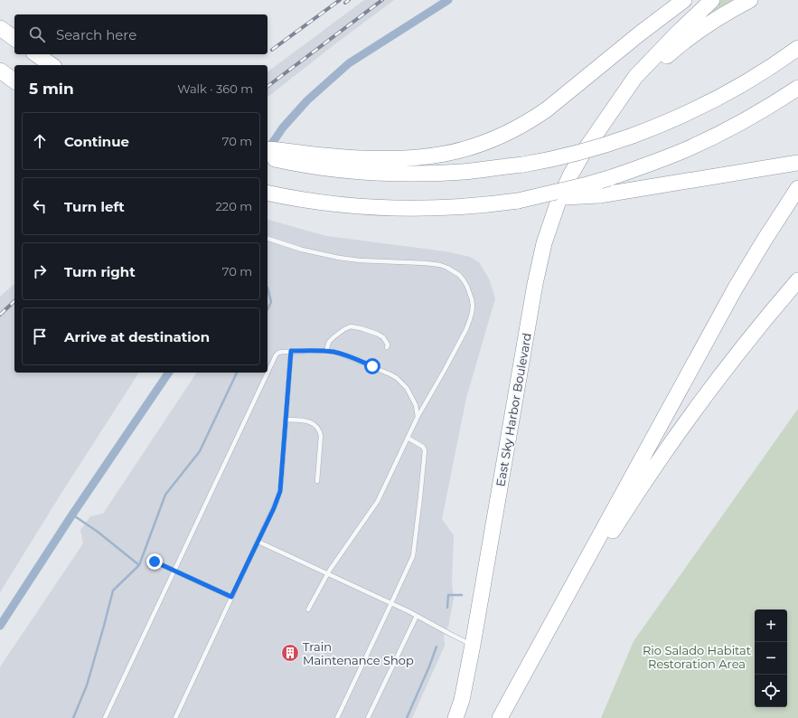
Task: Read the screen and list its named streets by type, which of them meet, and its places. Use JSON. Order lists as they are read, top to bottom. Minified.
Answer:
{"streets":{"highway":["East Sky Harbor Boulevard"]},"parks":["Rio Salado Habitat Restoration Area"],"places":{"building":["Train Maintenance Shop"]},"page":{"search":"Search here","heading":["5 min","Walk · 360 m"],"list":[["Continue","70 m"],["Turn left","220 m"],["Turn right","70 m"],"Arrive at destination"],"map_buttons":["+","−"]}}
